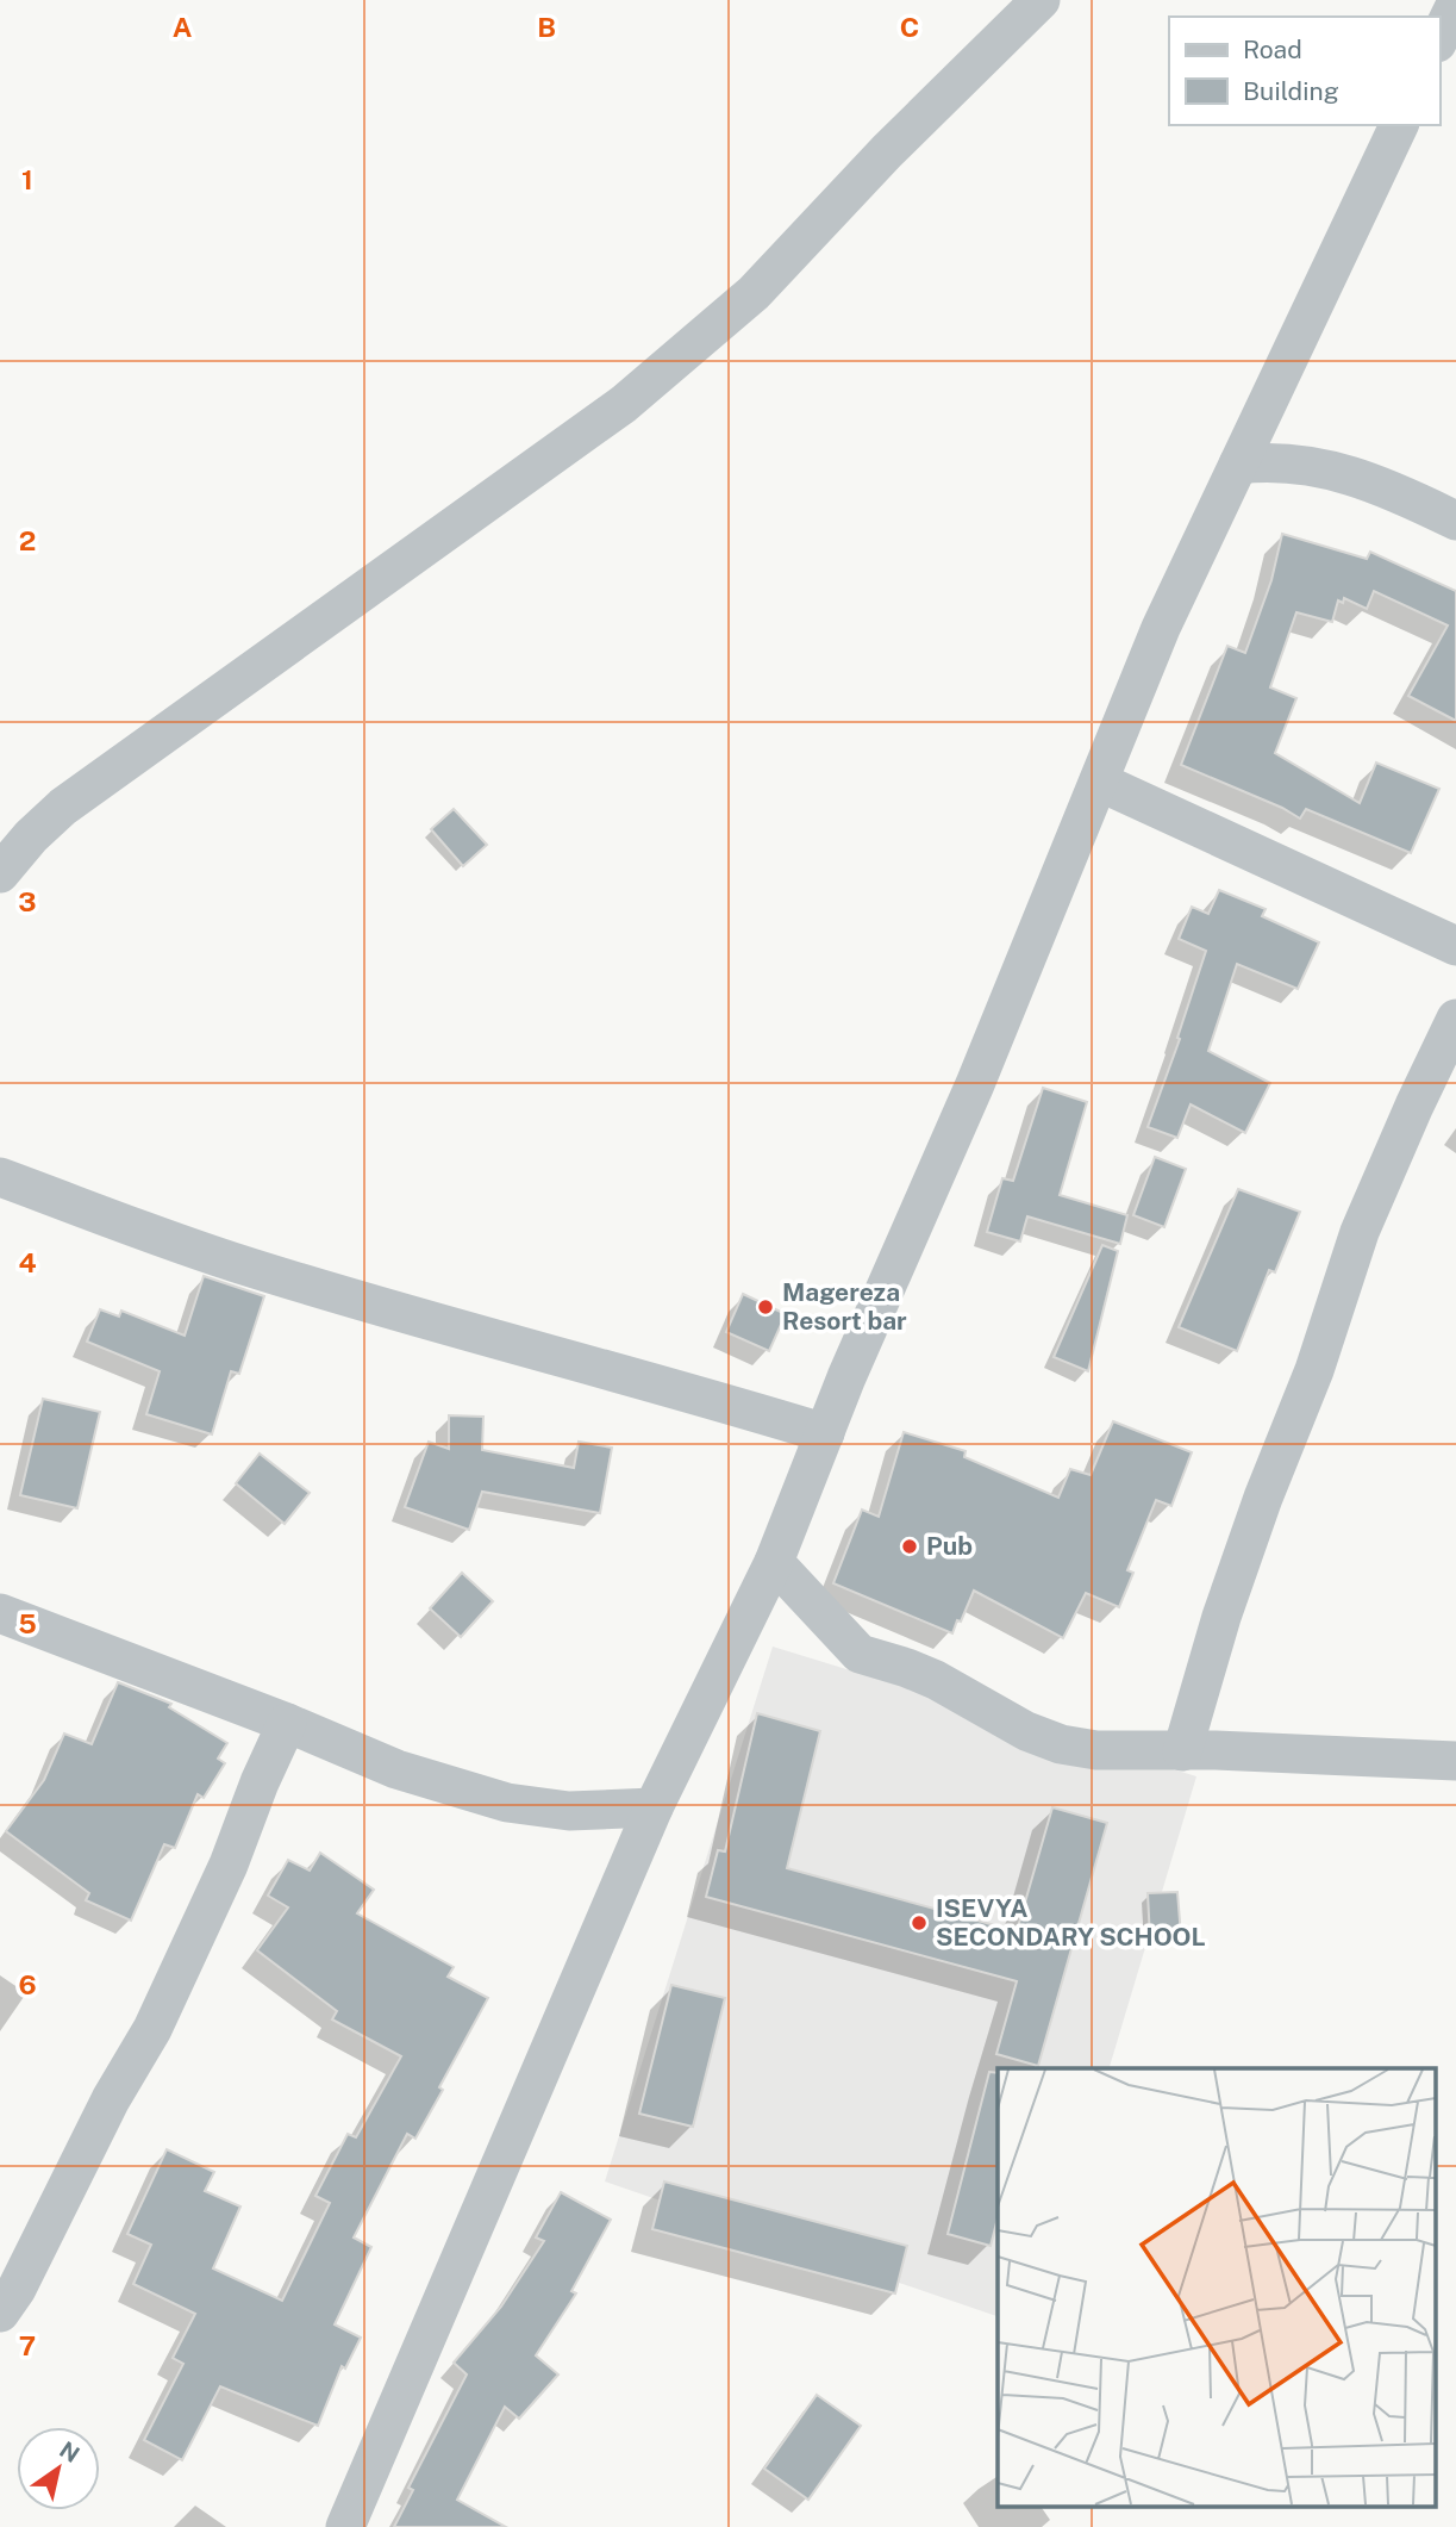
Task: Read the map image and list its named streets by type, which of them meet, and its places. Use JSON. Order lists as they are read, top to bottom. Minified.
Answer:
{"places":["Magereza Resort bar","Pub","ISEVYA SECONDARY SCHOOL"],"legend":["Road","Building"],"north":"top right","grid":{"columns":["A","B","C"],"rows":["1","2","3","4","5","6","7"]}}
